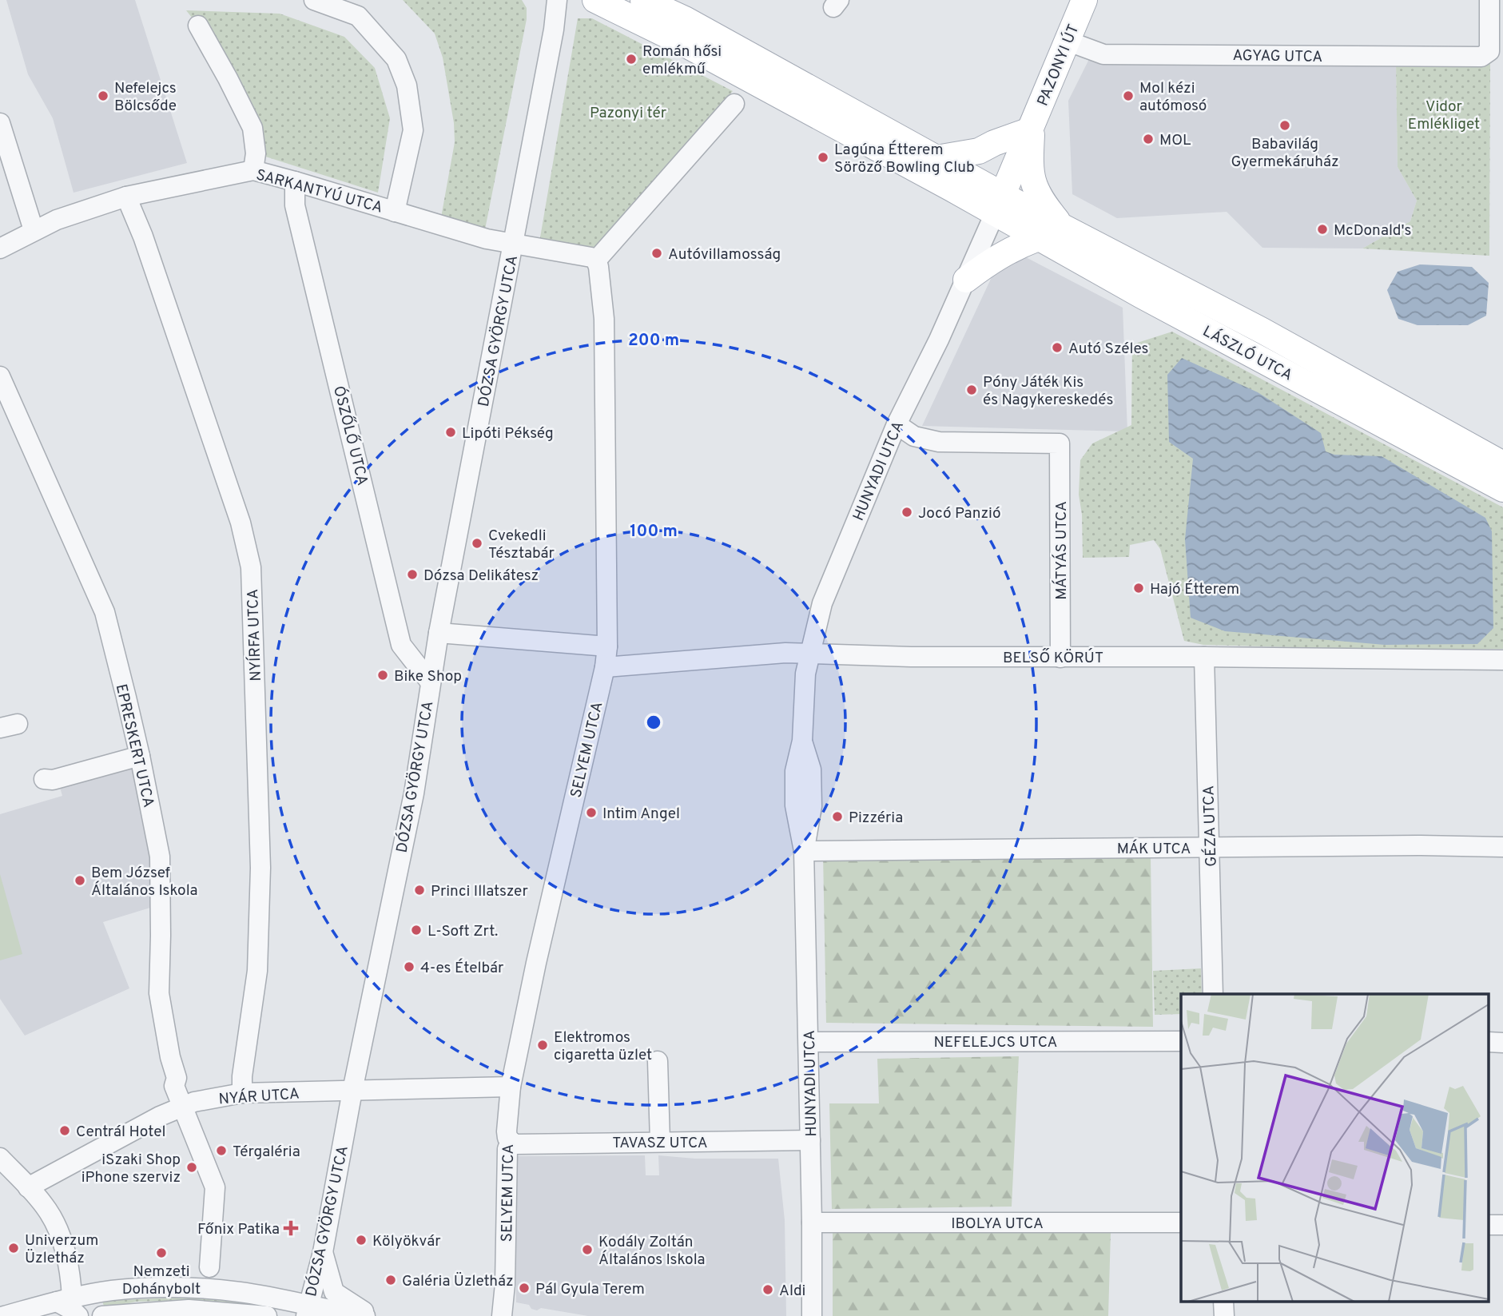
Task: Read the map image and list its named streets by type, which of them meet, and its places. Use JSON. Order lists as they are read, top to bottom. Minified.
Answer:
{"streets":{"main road":["PAZONYI ÚT","LÁSZLÓ UTCA","HUNYADI UTCA"],"street":["AGYAG UTCA","SARKANTYÚ UTCA","DÓZSA GYÖRGY UTCA","ÓSZŐLŐ UTCA","MÁTYÁS UTCA","NYÍRFA UTCA","BELSŐ KÖRÚT","EPRESKERT UTCA","SELYEM UTCA","GÉZA UTCA","MÁK UTCA","NEFELEJCS UTCA","NYÁR UTCA","TAVASZ UTCA","IBOLYA UTCA"]},"crossings":[["AGYAG UTCA","PAZONYI ÚT"],["PAZONYI ÚT","HUNYADI UTCA"],["SARKANTYÚ UTCA","DÓZSA GYÖRGY UTCA"],["SARKANTYÚ UTCA","ÓSZŐLŐ UTCA"],["SARKANTYÚ UTCA","NYÍRFA UTCA"],["DÓZSA GYÖRGY UTCA","ÓSZŐLŐ UTCA"],["DÓZSA GYÖRGY UTCA","NYÁR UTCA"],["LÁSZLÓ UTCA","HUNYADI UTCA"],["HUNYADI UTCA","MÁTYÁS UTCA"],["HUNYADI UTCA","BELSŐ KÖRÚT"],["HUNYADI UTCA","MÁK UTCA"],["HUNYADI UTCA","NEFELEJCS UTCA"],["HUNYADI UTCA","TAVASZ UTCA"],["HUNYADI UTCA","IBOLYA UTCA"],["MÁTYÁS UTCA","BELSŐ KÖRÚT"],["NYÍRFA UTCA","NYÁR UTCA"],["BELSŐ KÖRÚT","SELYEM UTCA"],["BELSŐ KÖRÚT","GÉZA UTCA"],["EPRESKERT UTCA","NYÁR UTCA"],["SELYEM UTCA","NYÁR UTCA"],["SELYEM UTCA","TAVASZ UTCA"],["GÉZA UTCA","MÁK UTCA"]],"parks":["Vidor Emlékliget","Pazonyi tér"],"places":{"other":["Román hősi emlékmű","Nefelejcs Bölcsőde","Mol kézi autómosó","Babavilág Gyermekáruház","MOL","Lagúna Étterem Söröző Bowling Club","McDonald's","Autóvillamosság","Autó Széles","Póny Játék Kis és Nagykereskedés","Lipóti Pékség","Jocó Panzió","Cvekedli Tésztabár","Dózsa Delikátesz","Hajó Étterem","Bike Shop","Intim Angel","Pizzéria","Bem József Általános Iskola","Princi Illatszer","L-Soft Zrt.","4-es Ételbár","Elektromos cigaretta üzlet","Centrál Hotel","Térgaléria","iSzaki Shop iPhone szerviz","Kölyökvár","Univerzum Üzletház","Kodály Zoltán Általános Iskola","Nemzeti Dohánybolt","Galéria Üzletház","Pál Gyula Terem","Aldi"],"health":["Főnix Patika"]},"rings":["200 m","100 m"]}
